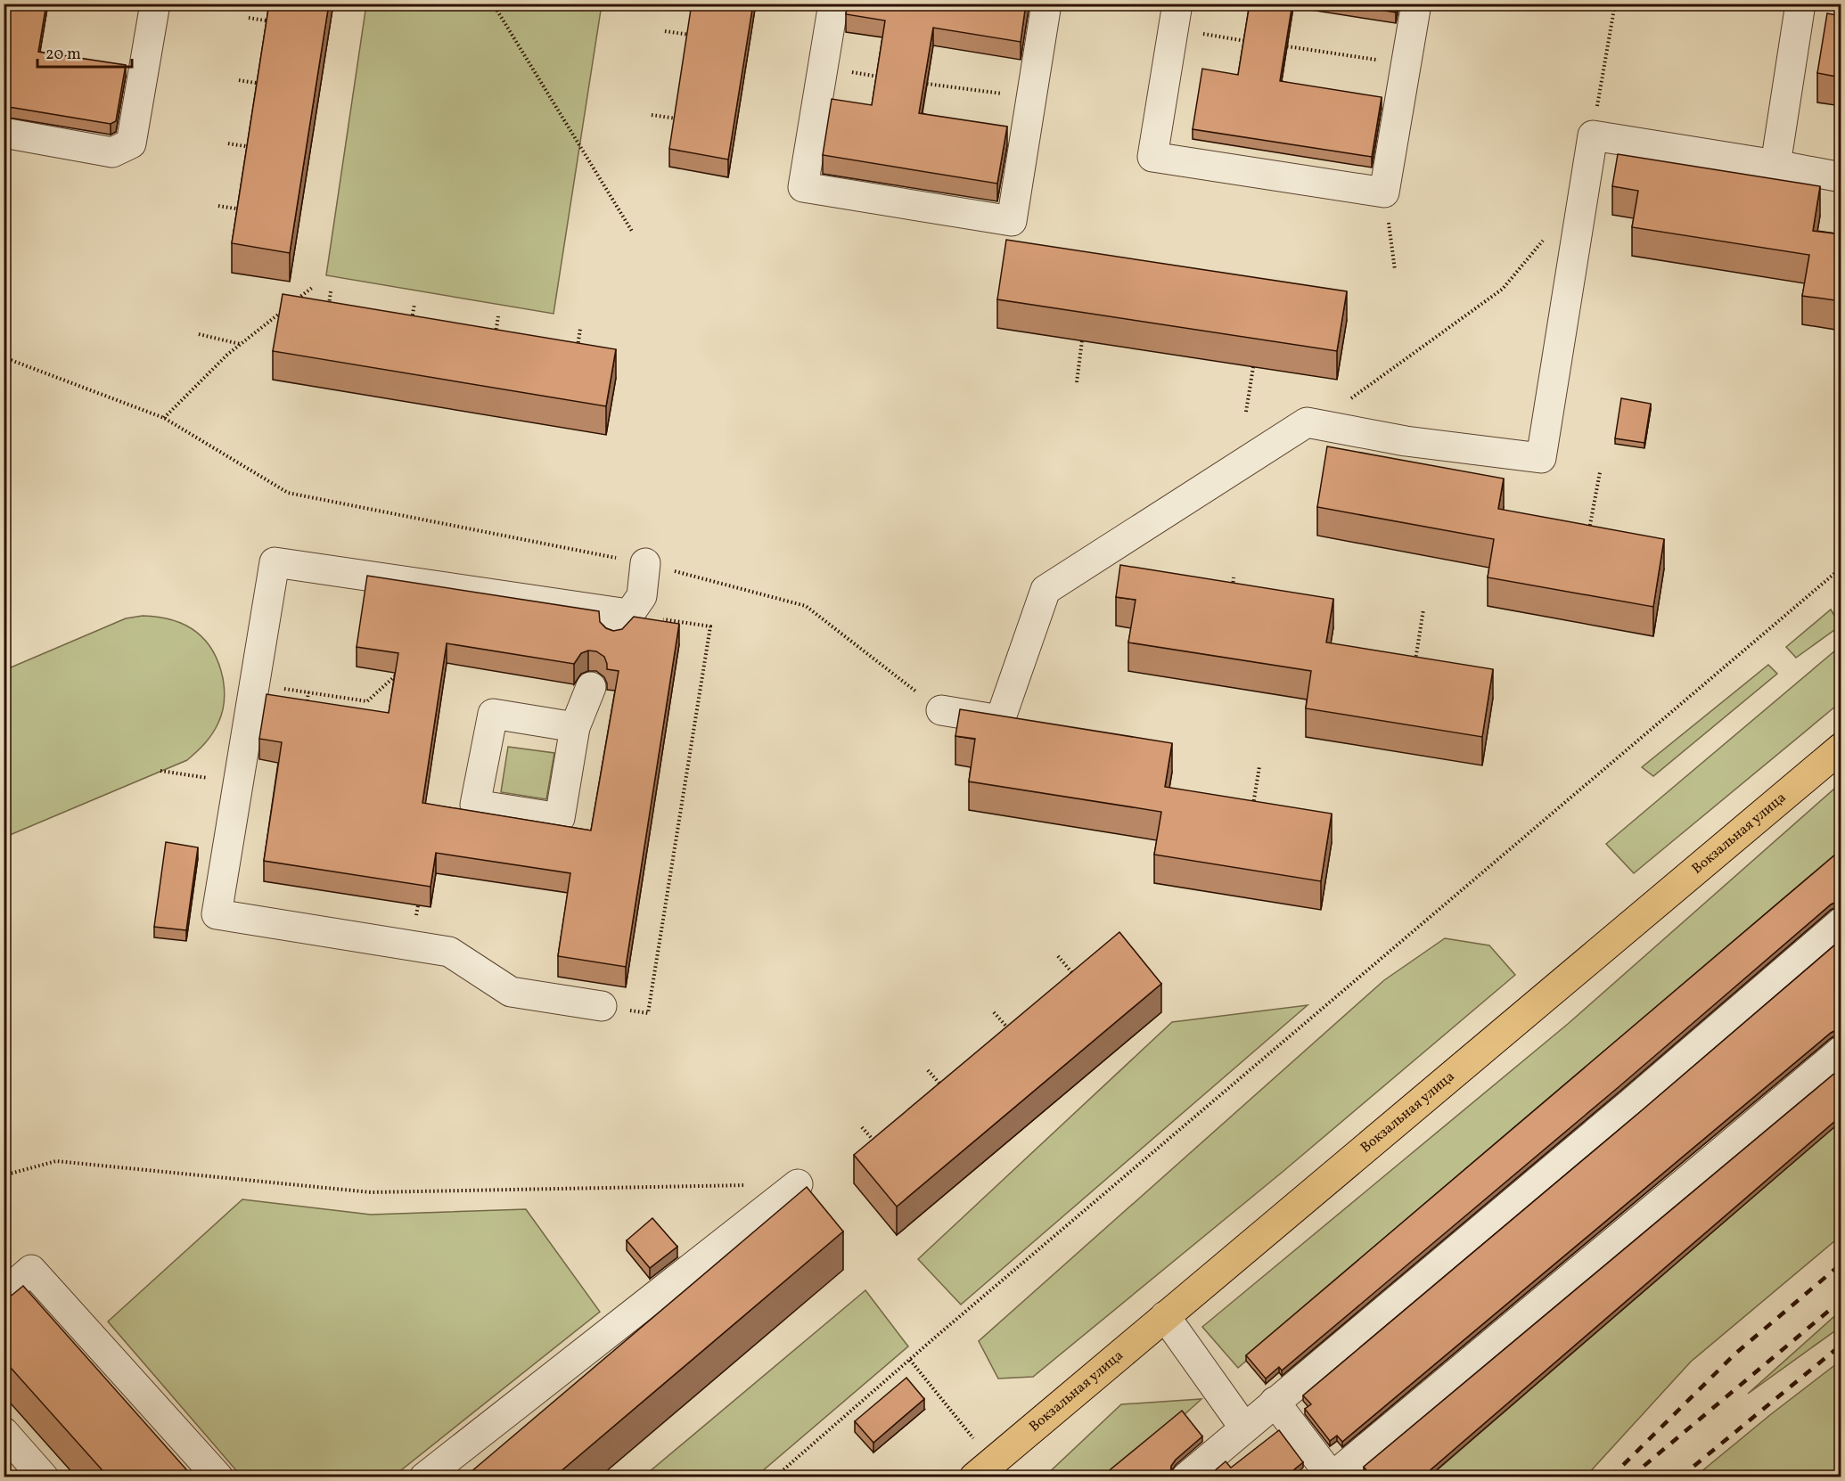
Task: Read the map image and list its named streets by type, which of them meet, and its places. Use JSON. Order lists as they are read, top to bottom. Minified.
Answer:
{"streets":{"main road":["Вокзальная улица"]},"scale_bar":"20 m"}
